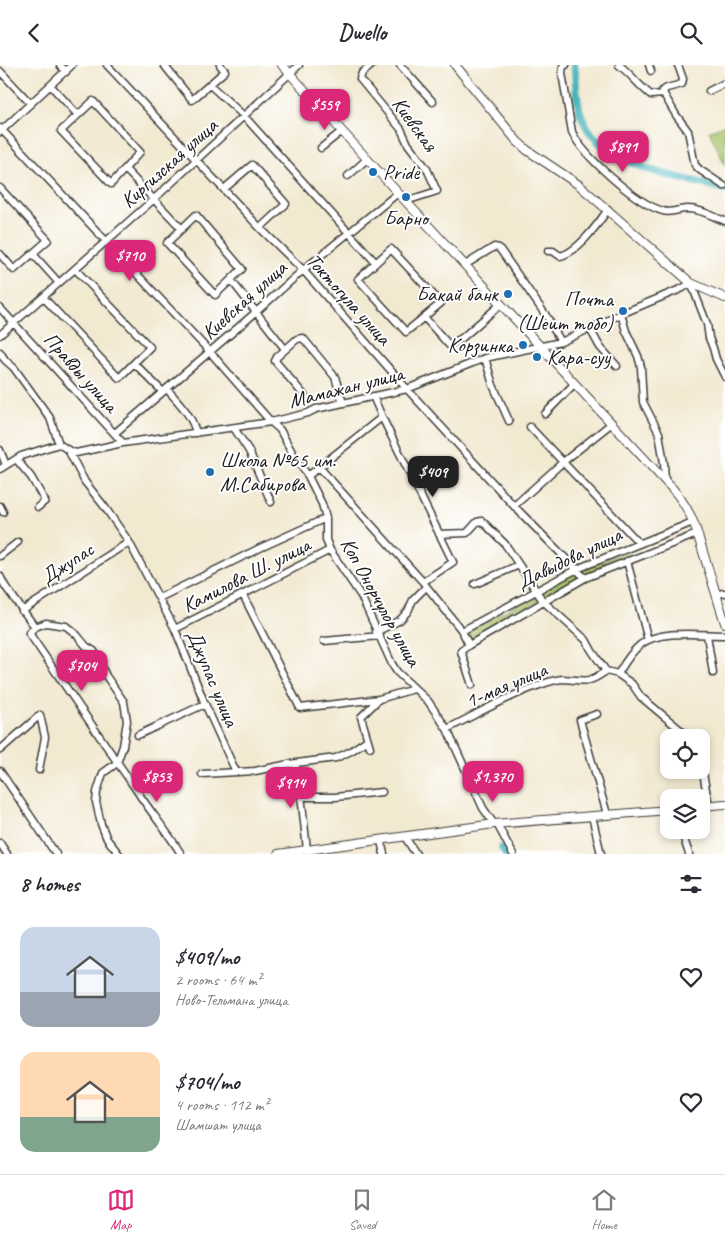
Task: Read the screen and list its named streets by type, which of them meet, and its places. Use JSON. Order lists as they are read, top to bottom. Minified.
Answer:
{"streets":{"street":["Киевская","Киргизская улица","Токтогула улица","Киевская улица","Правды улица","Мамажан улица","Давыдова улица","Джупас","Камилова Ш. улица","Коп Онорчулор улица","Джупас улица","1-мая улица"]},"crossings":[["Киргизская улица","Токтогула улица"],["Киргизская улица","Правды улица"],["Киргизская улица","Коп Онорчулор улица"],["Токтогула улица","Киевская улица"],["Токтогула улица","Мамажан улица"],["Токтогула улица","Давыдова улица"],["Киевская улица","Правды улица"],["Киевская улица","Коп Онорчулор улица"],["Правды улица","Мамажан улица"],["Мамажан улица","Коп Онорчулор улица"],["Мамажан улица","Джупас улица"],["Джупас","Джупас улица"],["Камилова Ш. улица","Коп Онорчулор улица"],["Камилова Ш. улица","Джупас улица"],["Коп Онорчулор улица","1-мая улица"]],"places":["Pride","Барно","Бакай банк","Почта (Шеит тобо)","Корзинка","Кара-суу","Школа №65 им. М.Сабирова"],"page":{"header":"Dwello","price":["$559","$891","$710","$409","$704","$853","$1,370","$914"],"heading":"8 homes","list":[{"name":"$409/mo","note":"2 rooms · 64 m² · Ново-Тельмана улица"},{"name":"$704/mo","note":"4 rooms · 112 m² · Шамшат улица"}],"tabs":["Map","Saved","Home"]}}
